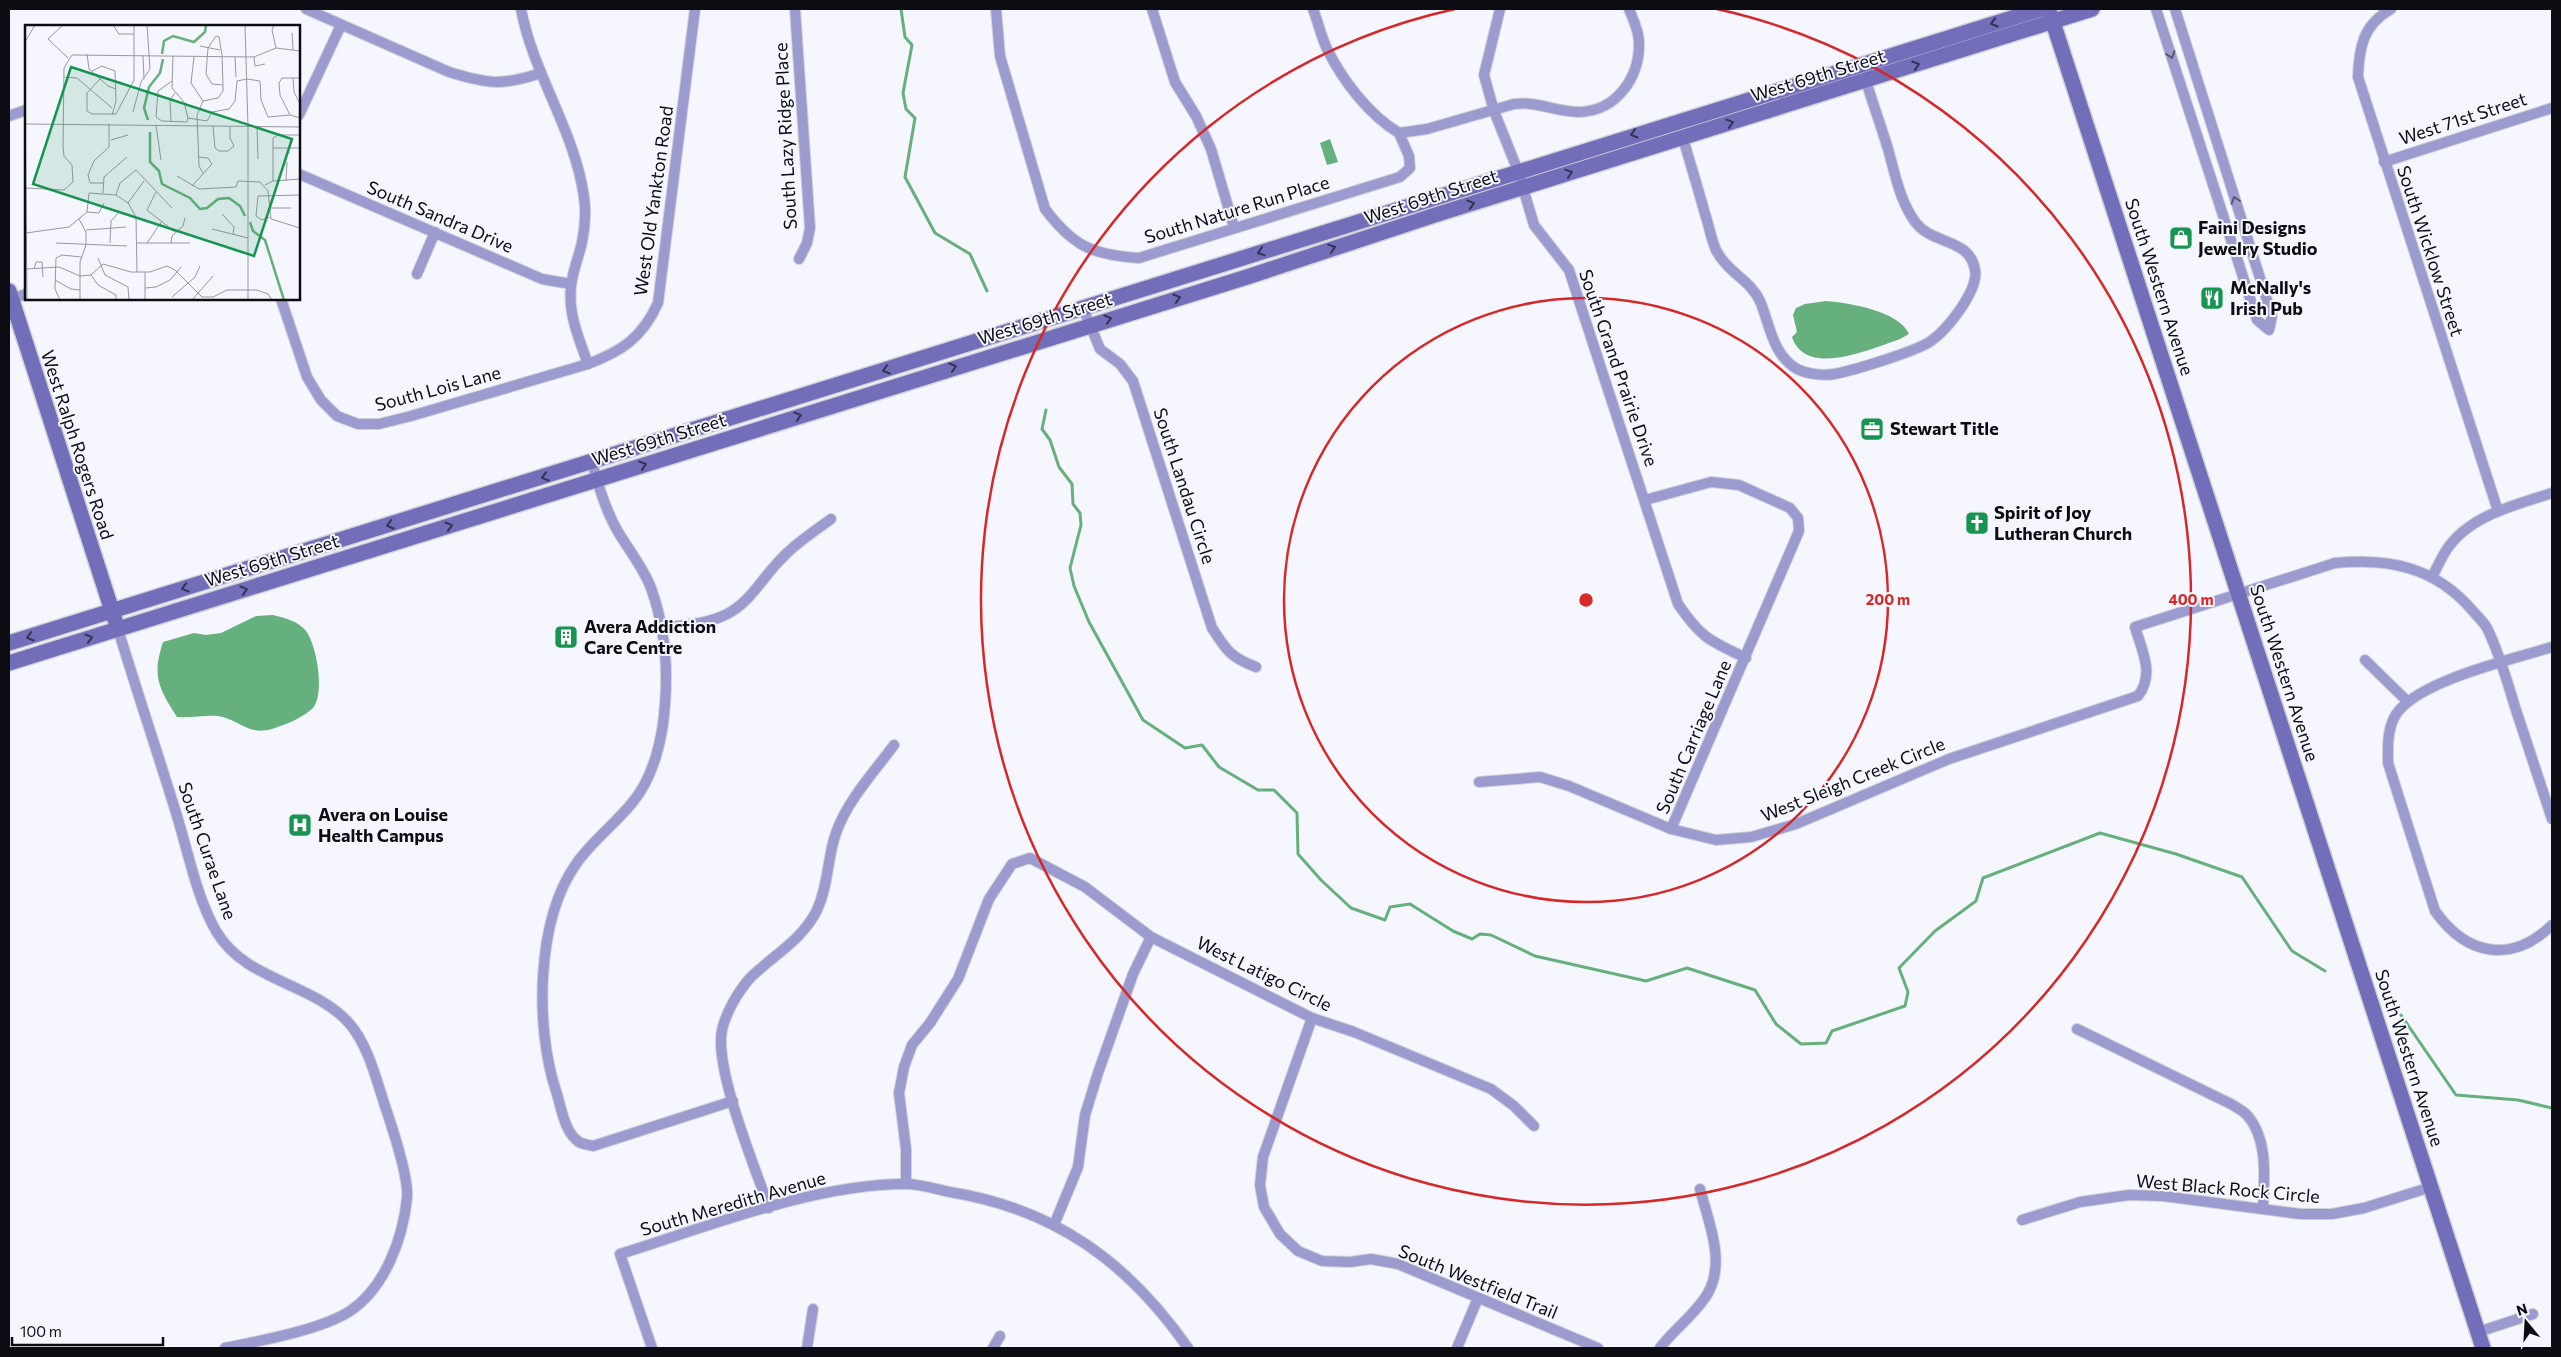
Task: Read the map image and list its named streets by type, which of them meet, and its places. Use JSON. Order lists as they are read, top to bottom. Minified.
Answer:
{"streets":{"main road":["West 69th Street","South Western Avenue","West Ralph Rogers Road"],"street":["West 71st Street","South Lazy Ridge Place","West Old Yankton Road","South Nature Run Place","South Sandra Drive","South Wicklow Street","South Grand Prairie Drive","South Lois Lane","South Landau Circle","South Carriage Lane","West Sleigh Creek Circle","South Curae Lane","West Latigo Circle","West Black Rock Circle","South Meredith Avenue","South Westfield Trail"]},"crossings":[["West 69th Street","South Western Avenue"],["West 69th Street","South Grand Prairie Drive"],["West 69th Street","West Ralph Rogers Road"],["West 69th Street","South Landau Circle"],["West 69th Street","South Curae Lane"],["West 71st Street","South Wicklow Street"],["West Old Yankton Road","South Lois Lane"],["South Western Avenue","West Sleigh Creek Circle"],["South Western Avenue","West Black Rock Circle"],["South Grand Prairie Drive","South Carriage Lane"],["West Ralph Rogers Road","South Curae Lane"],["South Carriage Lane","West Sleigh Creek Circle"],["West Latigo Circle","South Meredith Avenue"],["West Latigo Circle","South Westfield Trail"]],"places":{"shop":["Faini Designs Jewelry Studio"],"restaurant":["McNally's Irish Pub"],"office":["Stewart Title"],"church":["Spirit of Joy Lutheran Church"],"building":["Avera Addiction Care Centre"],"hospital":["Avera on Louise Health Campus"]},"scale_bar":"100 m","north":"top","rings":["200 m","400 m"]}
